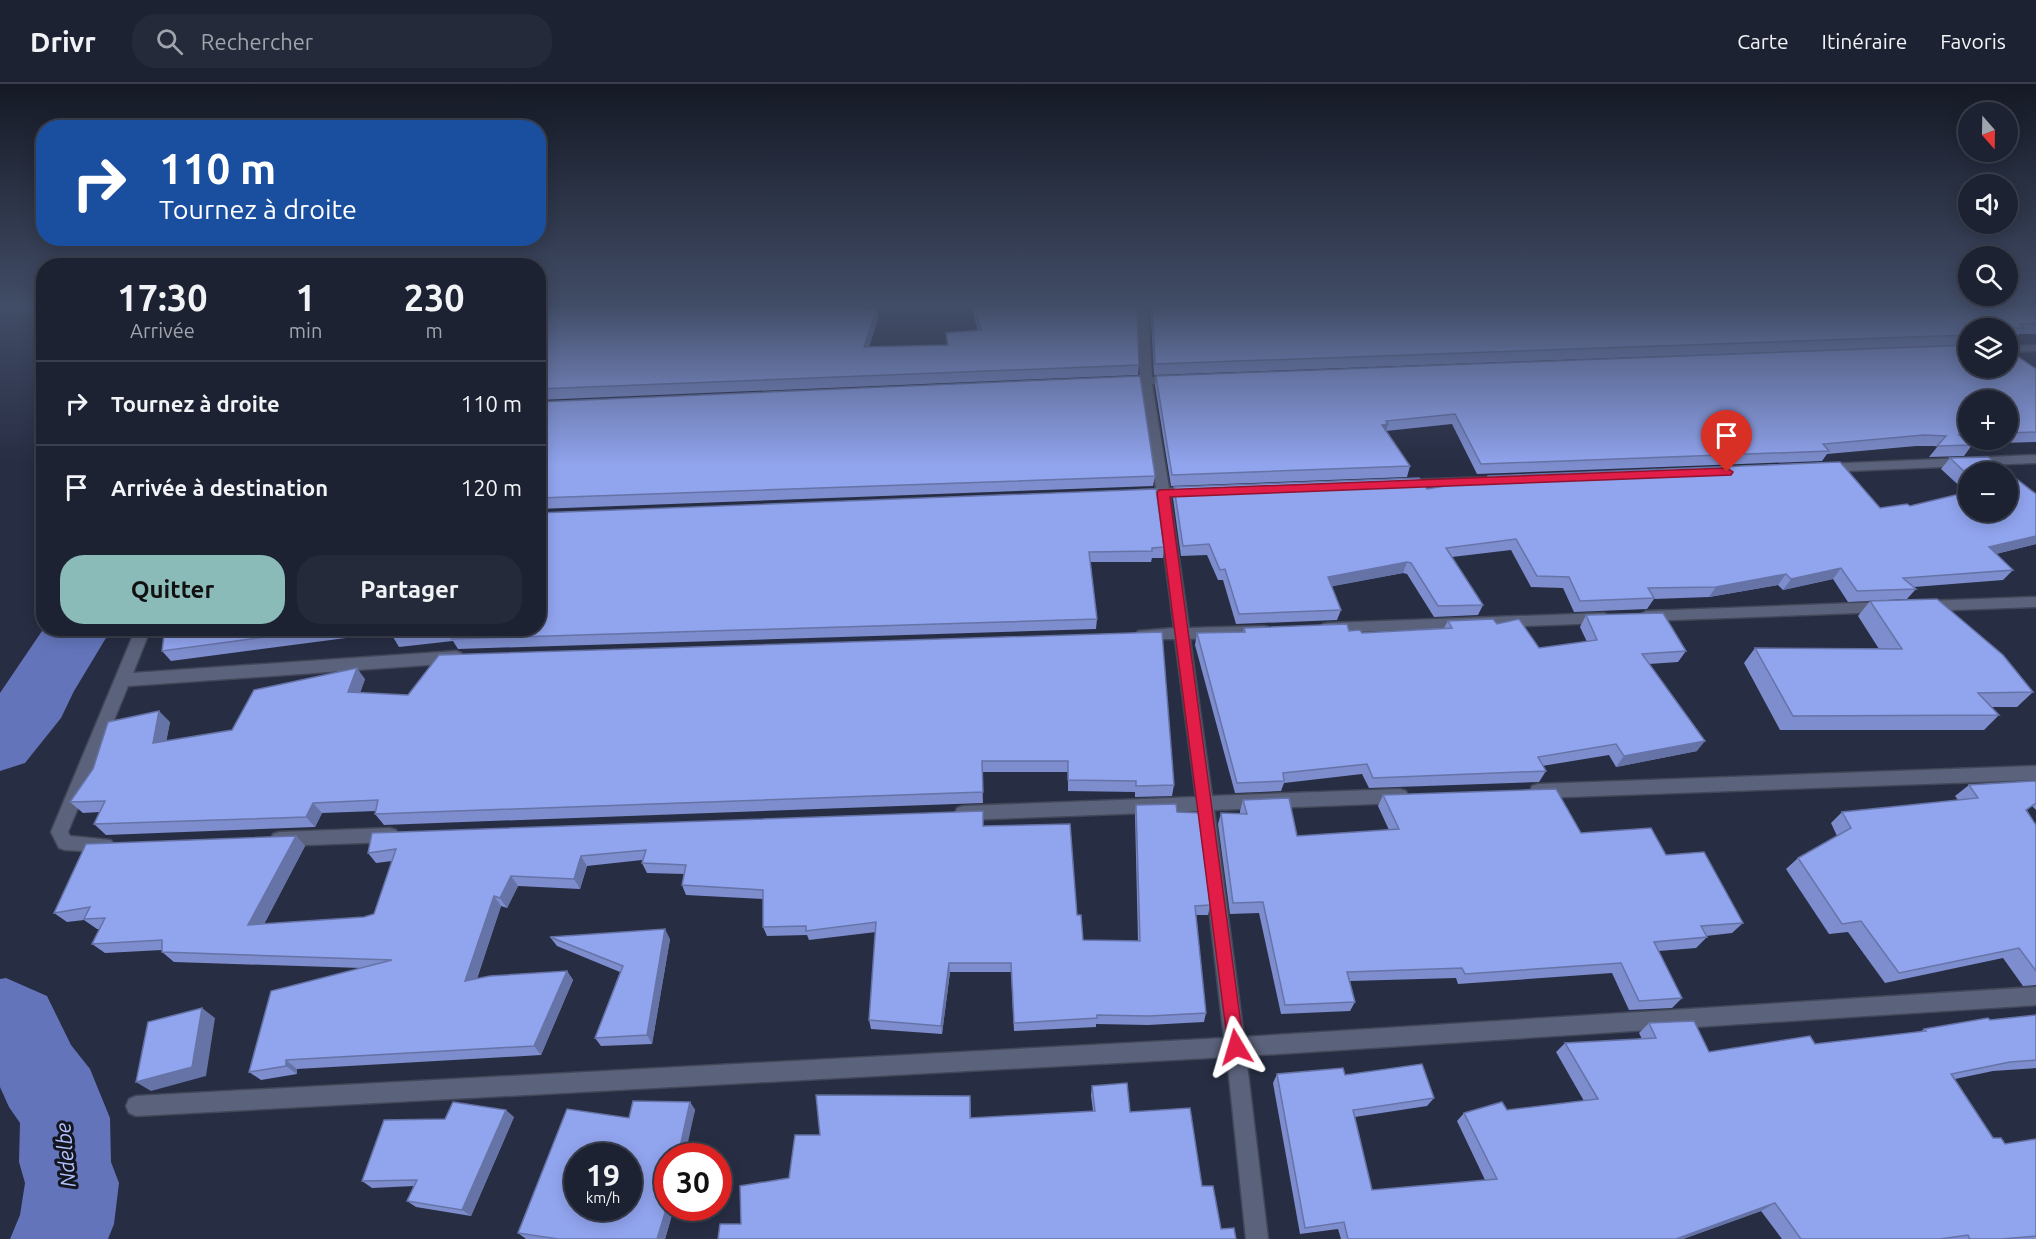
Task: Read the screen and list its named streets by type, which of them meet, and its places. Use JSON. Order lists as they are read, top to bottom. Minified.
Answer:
{"water":["Ndelbe"],"north":"bottom","page":{"header":"Drivr","search":"Rechercher","nav":["Carte","Itinéraire","Favoris"],"map_buttons":["+","−"],"turn":["110 m","Tournez à droite"],"eta":["17:30","Arrivée","1","min","230","m"],"list":[{"name":"Tournez à droite","value":"110 m"},{"name":"Arrivée à destination","value":"120 m"}],"buttons":["Quitter","Partager"],"speed":"19 km/h","limit":"30"}}
